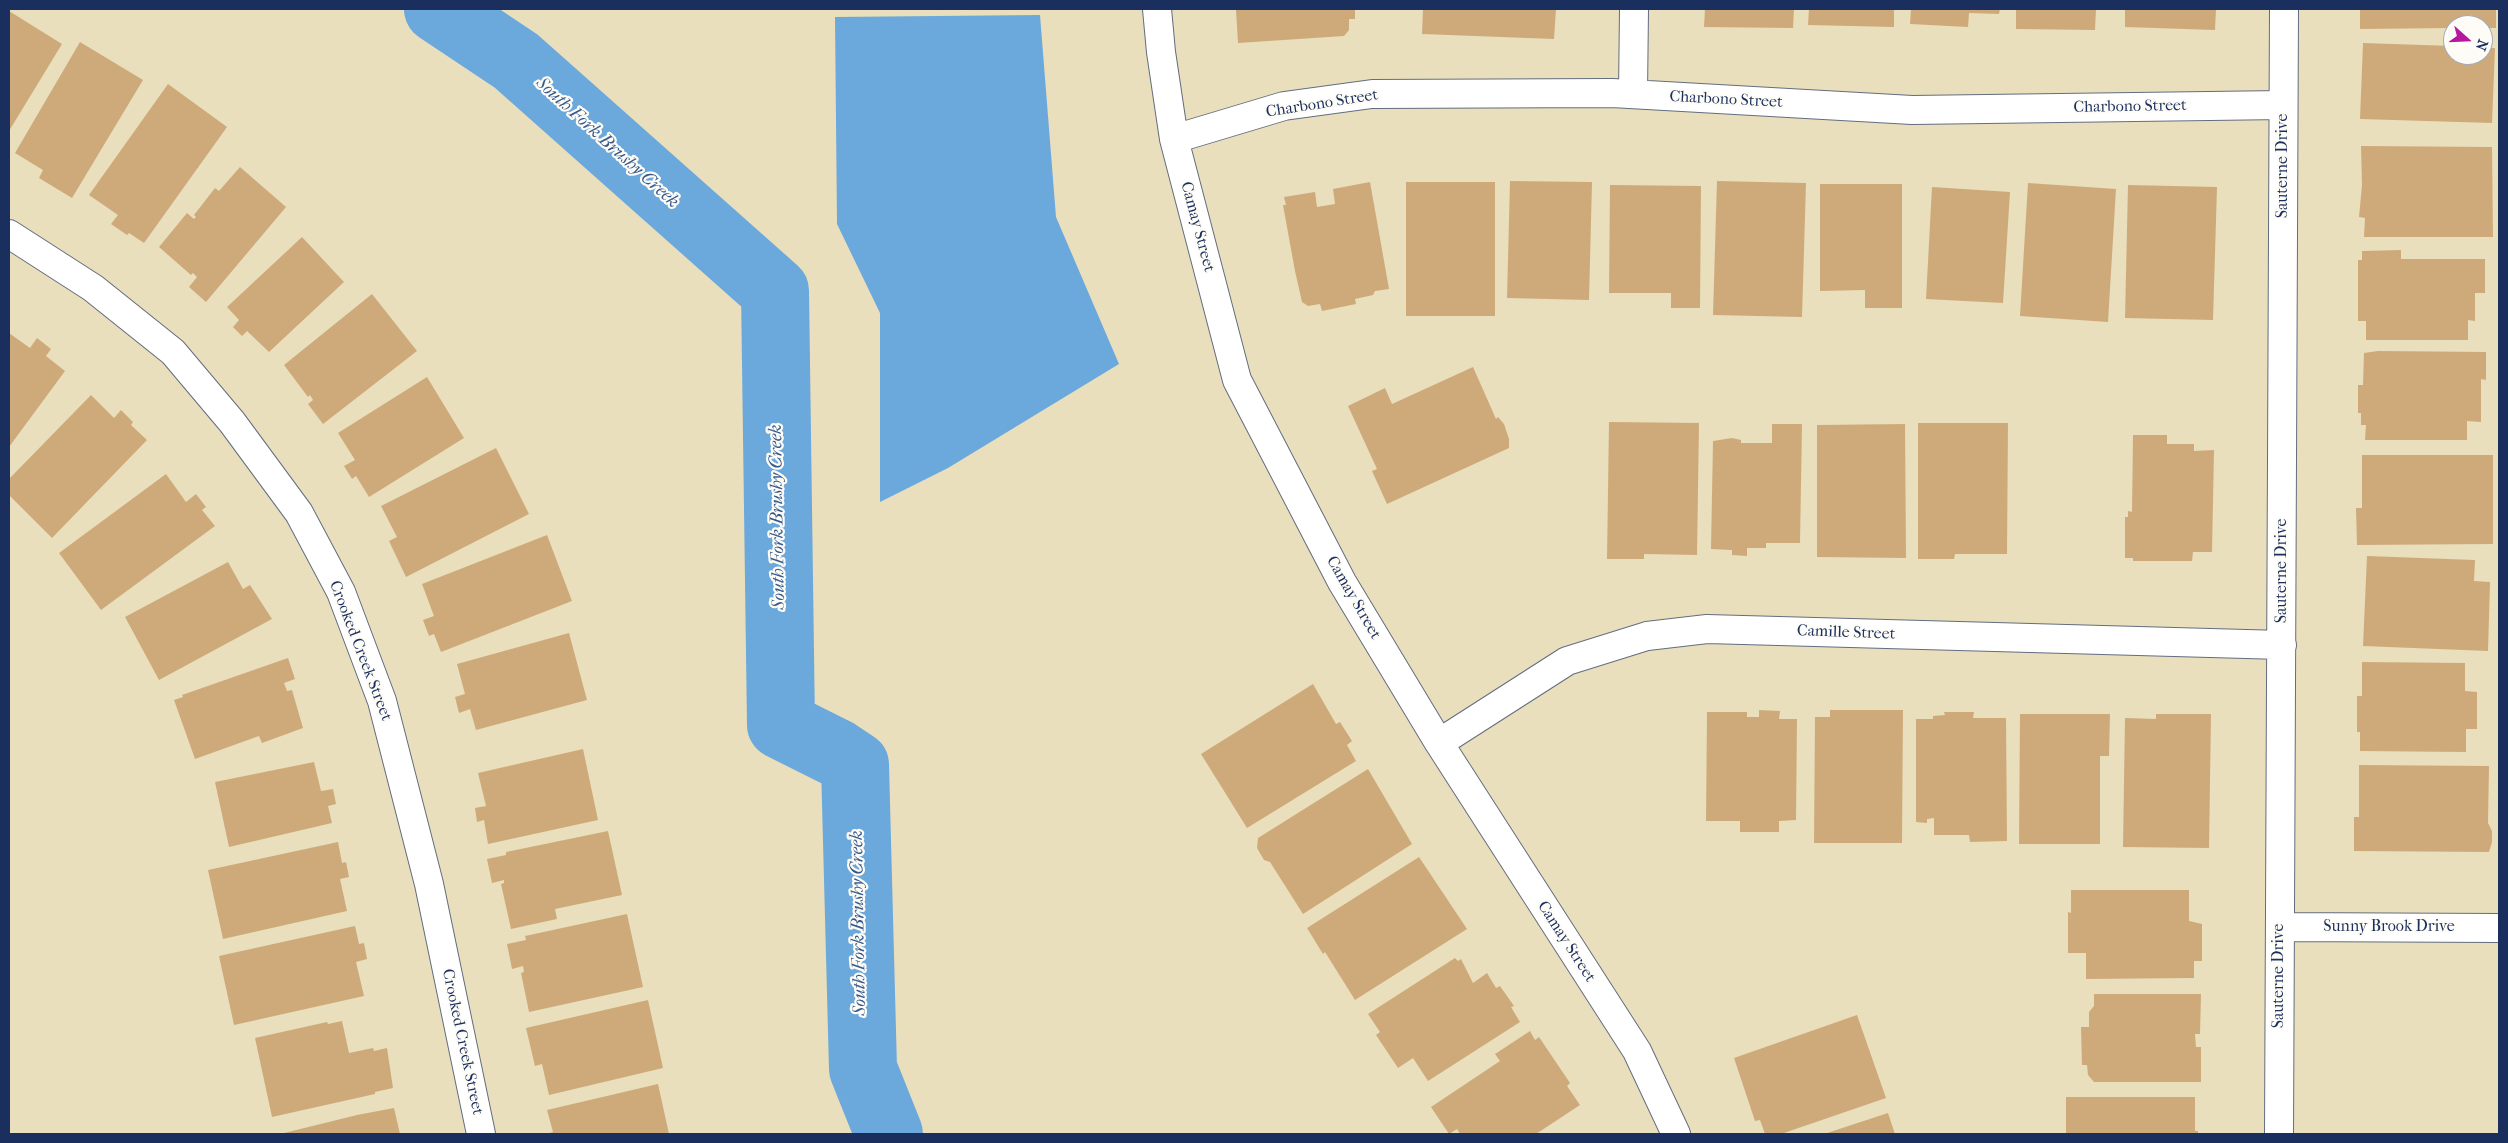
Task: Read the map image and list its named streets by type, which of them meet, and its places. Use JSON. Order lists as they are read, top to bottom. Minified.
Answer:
{"streets":{"street":["Charbono Street","Sauterne Drive","Camay Street","Camille Street","Crooked Creek Street","Sunny Brook Drive"]},"crossings":[["Charbono Street","Sauterne Drive"],["Charbono Street","Camay Street"],["Sauterne Drive","Camille Street"],["Sauterne Drive","Sunny Brook Drive"],["Camay Street","Camille Street"]],"water":["South Fork Brushy Creek"],"north":"right"}
